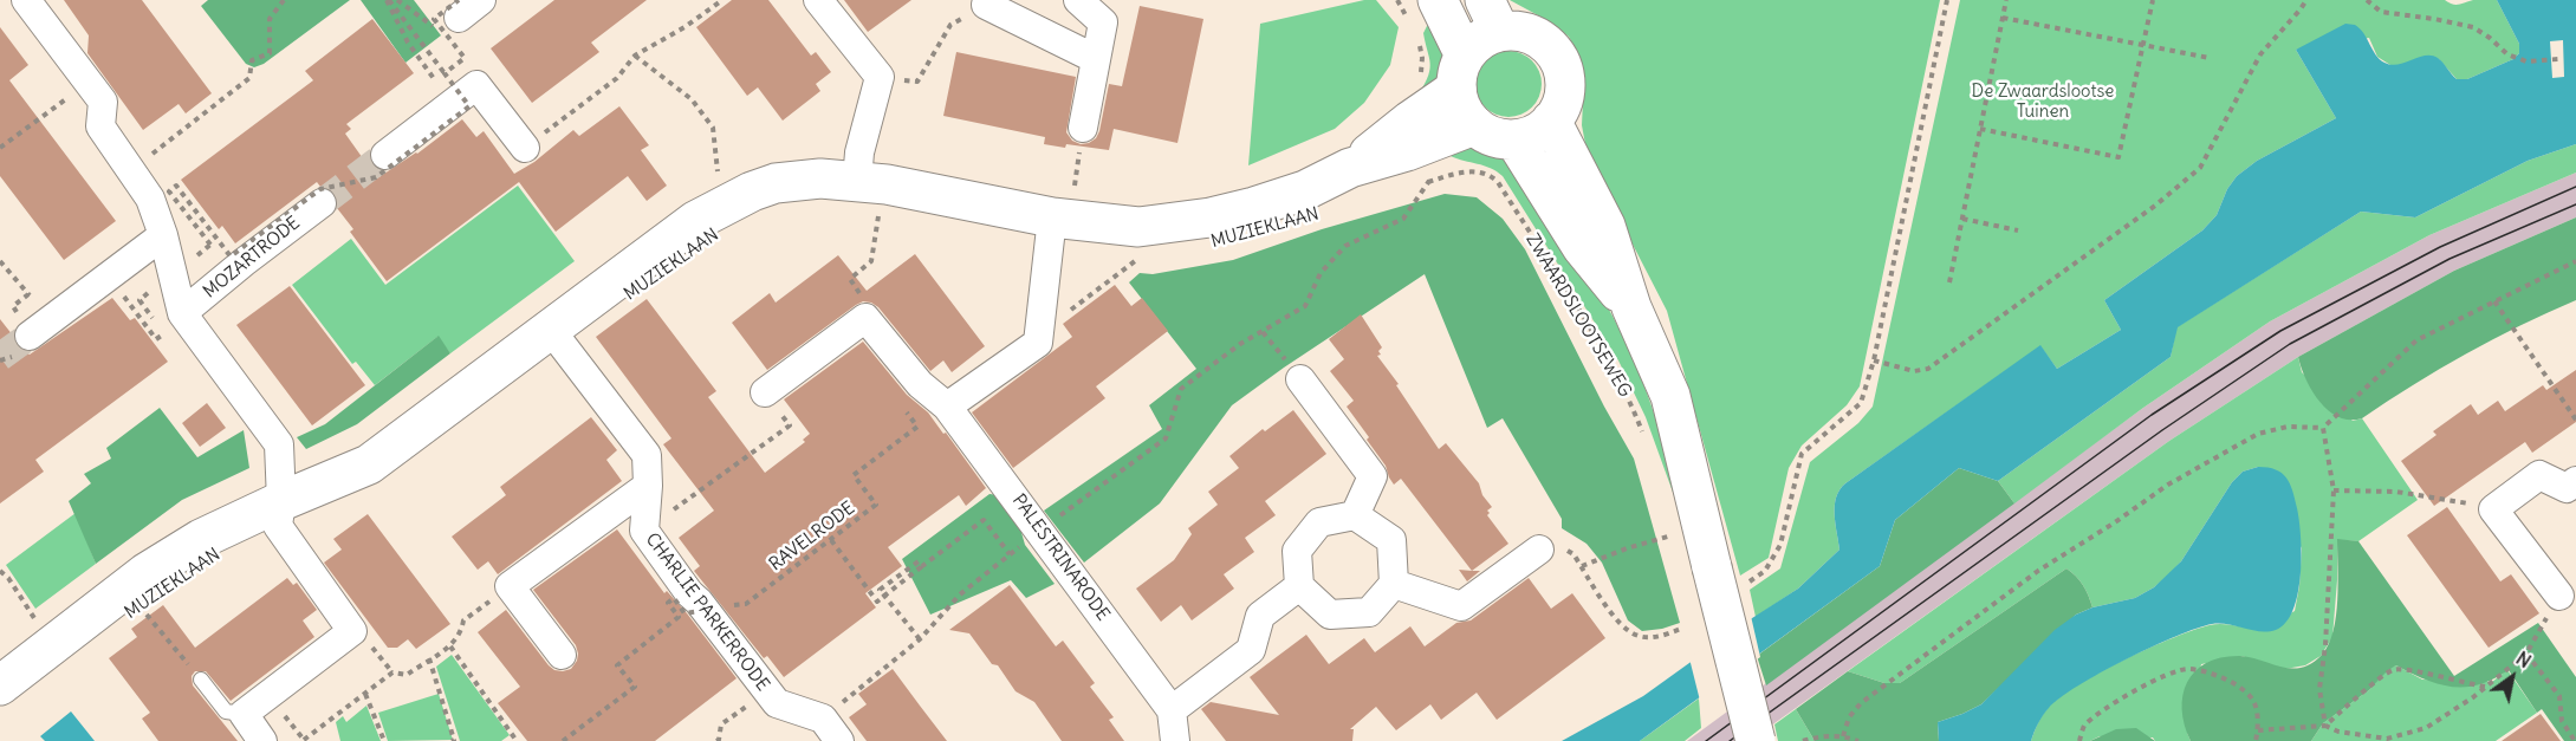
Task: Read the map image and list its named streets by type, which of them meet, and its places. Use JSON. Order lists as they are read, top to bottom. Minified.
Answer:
{"streets":{"street":["MUZIEKLAAN","MOZARTRODE","PALESTRINARODE","CHARLIE PARKERRODE"],"path":["ZWAARDSLOOTSEWEG","RAVELRODE"]},"crossings":[["MUZIEKLAAN","CHARLIE PARKERRODE"]],"parks":["De Zwaardslootse Tuinen"],"north":"top right"}
